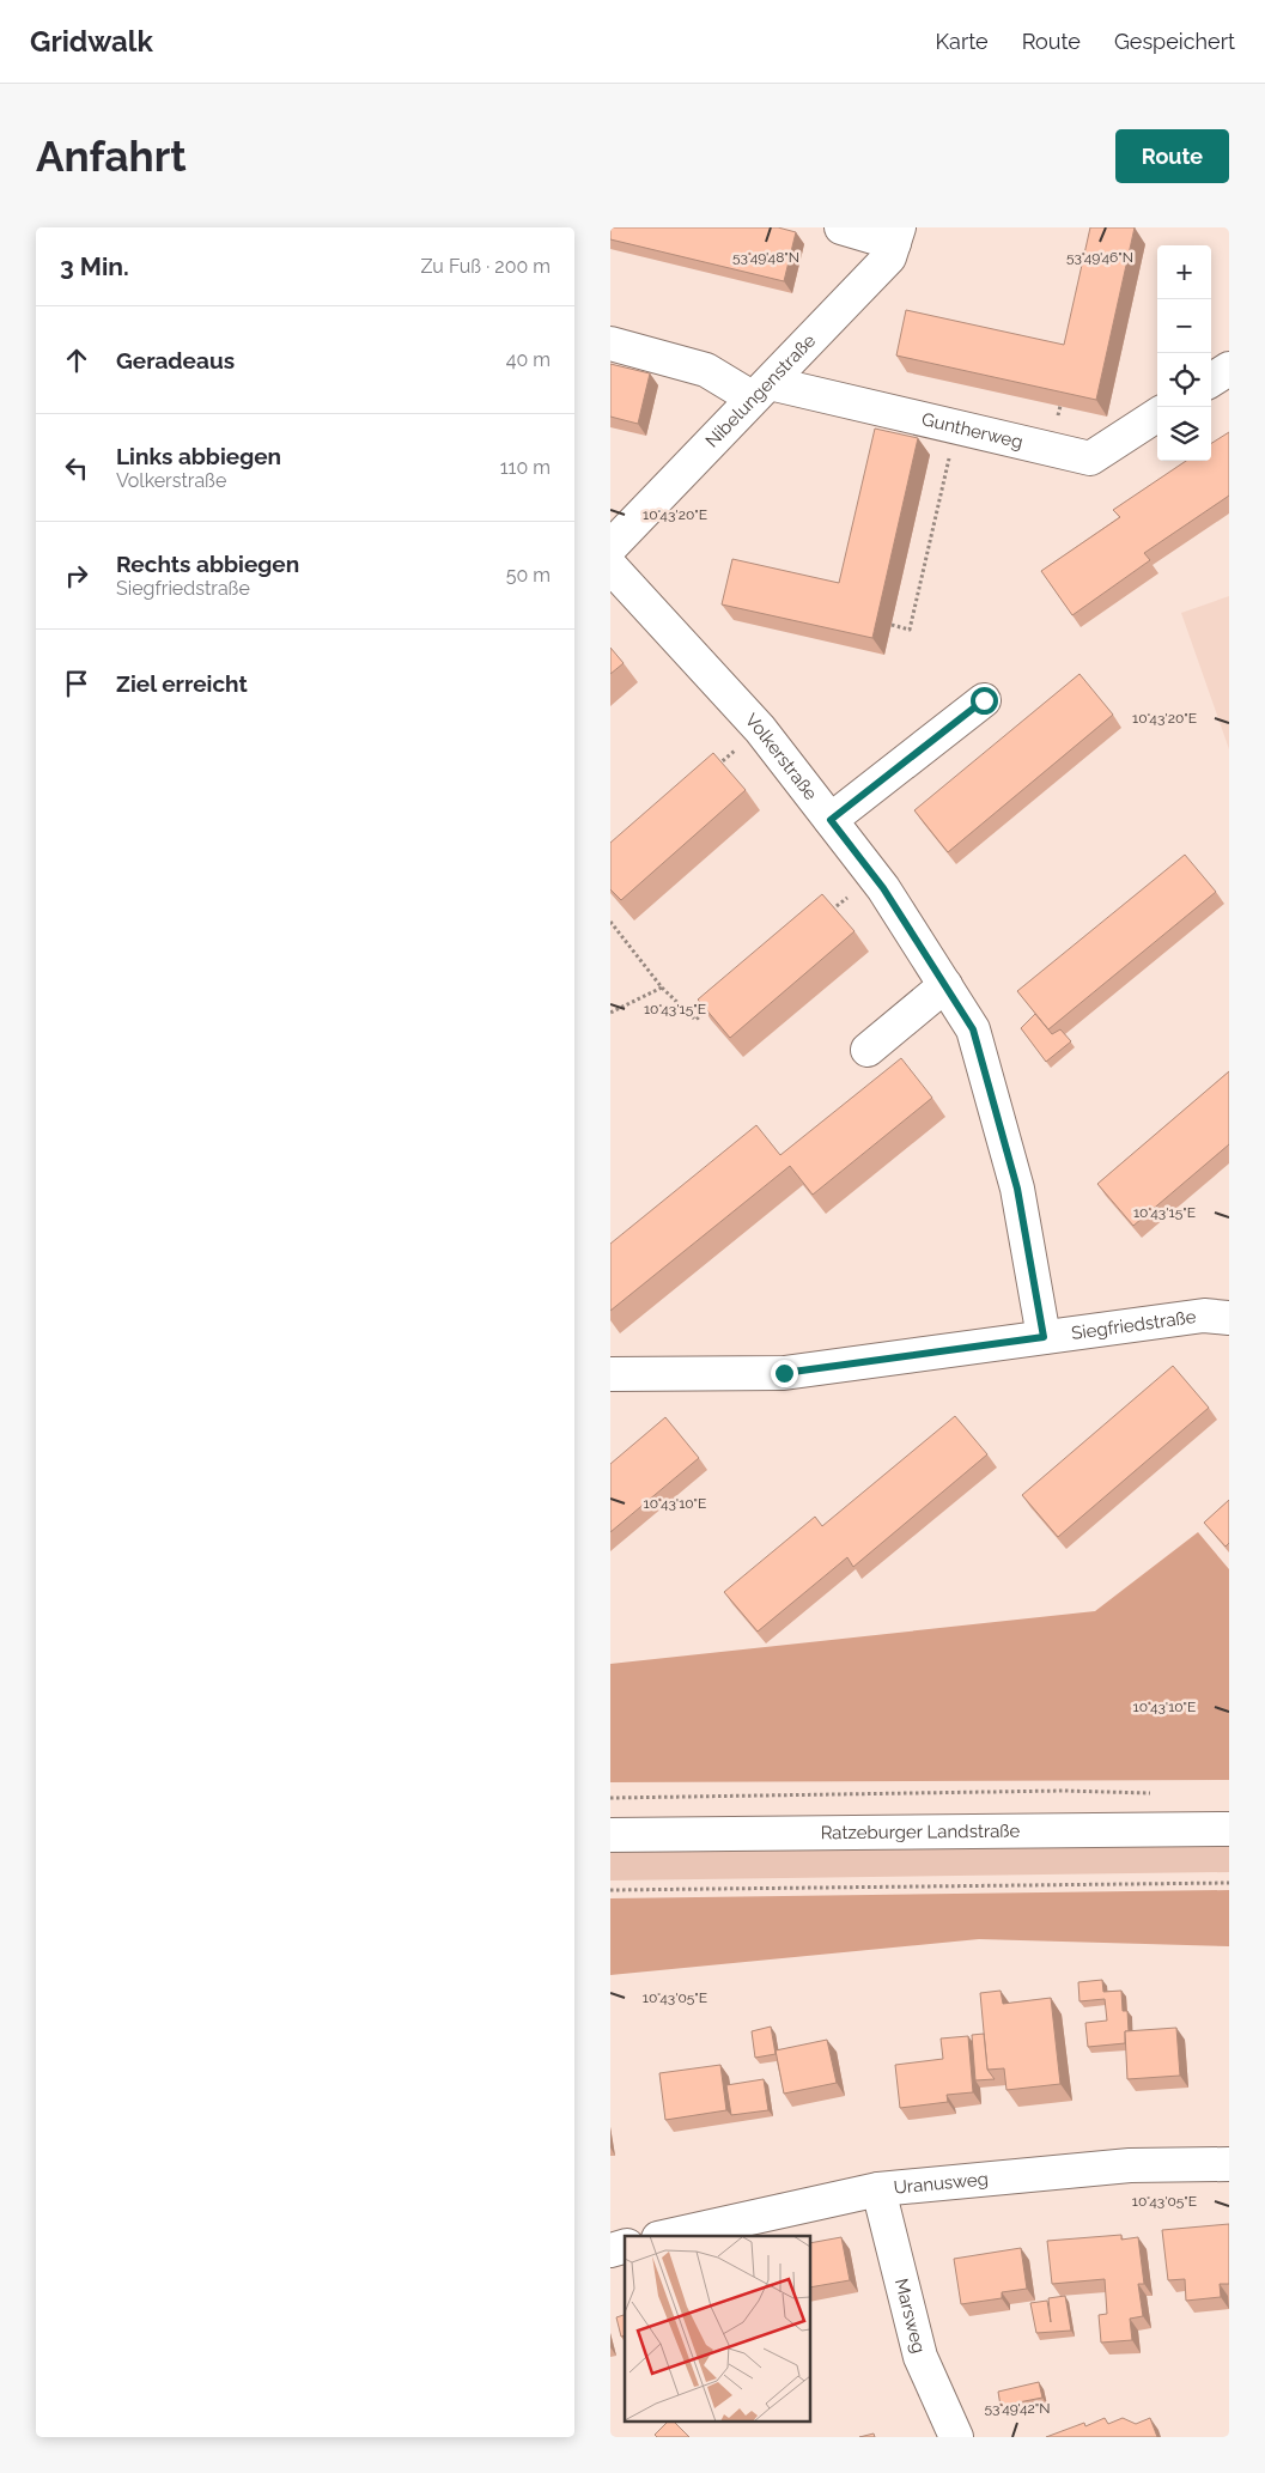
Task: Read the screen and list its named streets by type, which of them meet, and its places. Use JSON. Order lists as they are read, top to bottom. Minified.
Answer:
{"streets":{"street":["Nibelungenstraße","Guntherweg","Volkerstraße","Siegfriedstraße","Ratzeburger Landstraße","Uranusweg","Marsweg"]},"crossings":[["Nibelungenstraße","Guntherweg"],["Volkerstraße","Siegfriedstraße"],["Uranusweg","Marsweg"]],"page":{"header":"Gridwalk","nav":["Karte","Route","Gespeichert"],"buttons":"Route","title":"Anfahrt","heading":["3 Min.","Zu Fuß · 200 m"],"map_buttons":["+","−"],"list":[["Geradeaus","40 m"],["Links abbiegen","Volkerstraße","110 m"],["Rechts abbiegen","Siegfriedstraße","50 m"],"Ziel erreicht"]},"coordinates":["53°49'48\"N","53°49'46\"N","10°43'20\"E","10°43'15\"E","10°43'10\"E","10°43'05\"E","53°49'42\"N"]}
